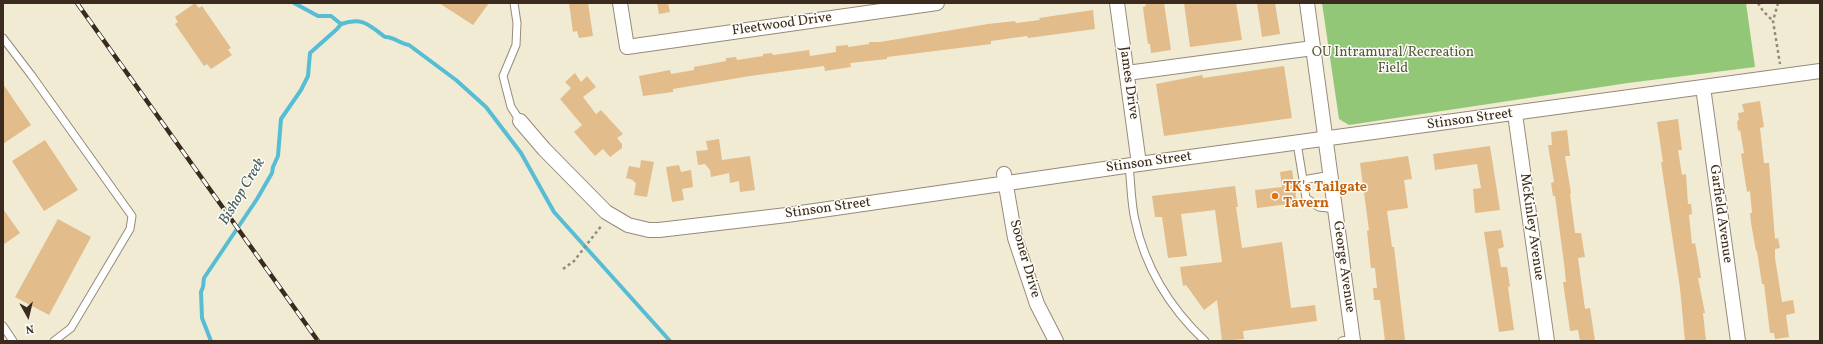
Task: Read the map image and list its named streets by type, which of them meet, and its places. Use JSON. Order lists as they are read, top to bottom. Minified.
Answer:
{"streets":{"street":["Fleetwood Drive","James Drive","Stinson Street","Garfield Avenue","McKinley Avenue","Sooner Drive","George Avenue"]},"crossings":[["James Drive","Stinson Street"],["Stinson Street","Garfield Avenue"],["Stinson Street","McKinley Avenue"],["Stinson Street","Sooner Drive"],["Stinson Street","George Avenue"]],"water":["Bishop Creek"],"parks":["OU Intramural/Recreation Field"],"places":["TK's Tailgate Tavern"],"north":"bottom"}
